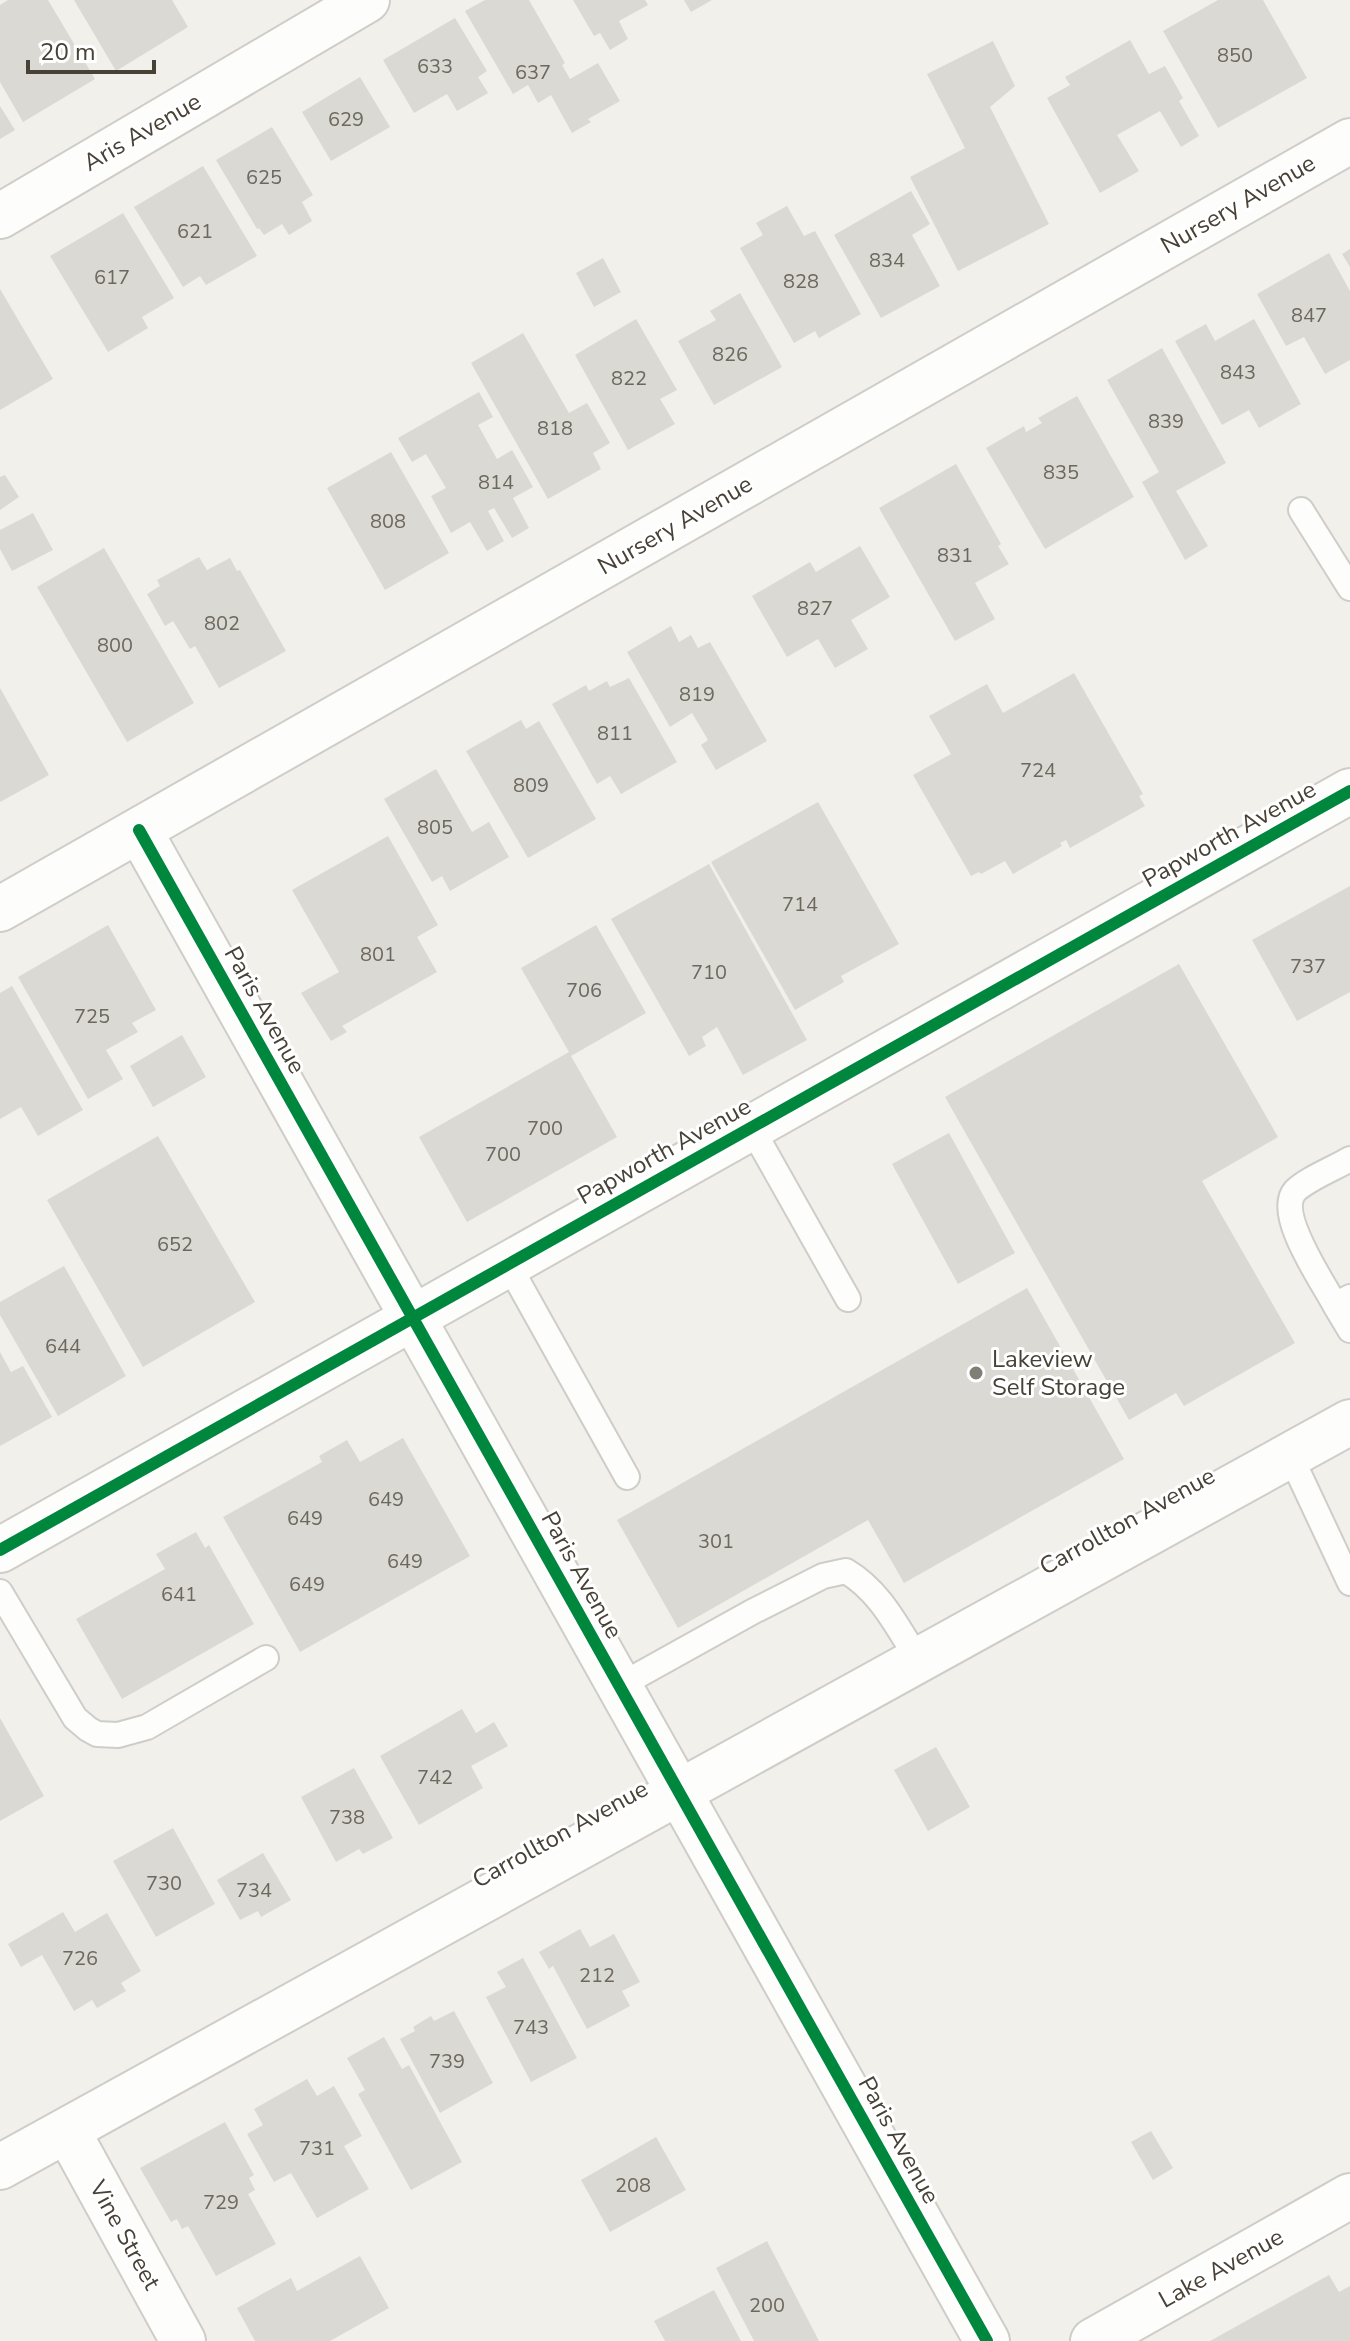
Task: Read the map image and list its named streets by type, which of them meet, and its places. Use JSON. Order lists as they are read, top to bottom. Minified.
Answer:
{"streets":{"street":["Aris Avenue","Nursery Avenue","Papworth Avenue","Paris Avenue","Carrollton Avenue","Vine Street","Lake Avenue"]},"crossings":[["Nursery Avenue","Paris Avenue"],["Papworth Avenue","Paris Avenue"],["Paris Avenue","Carrollton Avenue"],["Carrollton Avenue","Vine Street"]],"places":["Lakeview Self Storage"],"house_numbers":["850","633","637","629","625","621","834","617","828","847","826","843","822","839","818","835","814","808","831","827","802","800","819","811","724","809","805","714","801","737","710","706","725","700","700","652","644","649","649","301","649","649","641","742","738","730","734","726","212","743","739","731","208","729","200"],"scale_bar":"20 m"}
